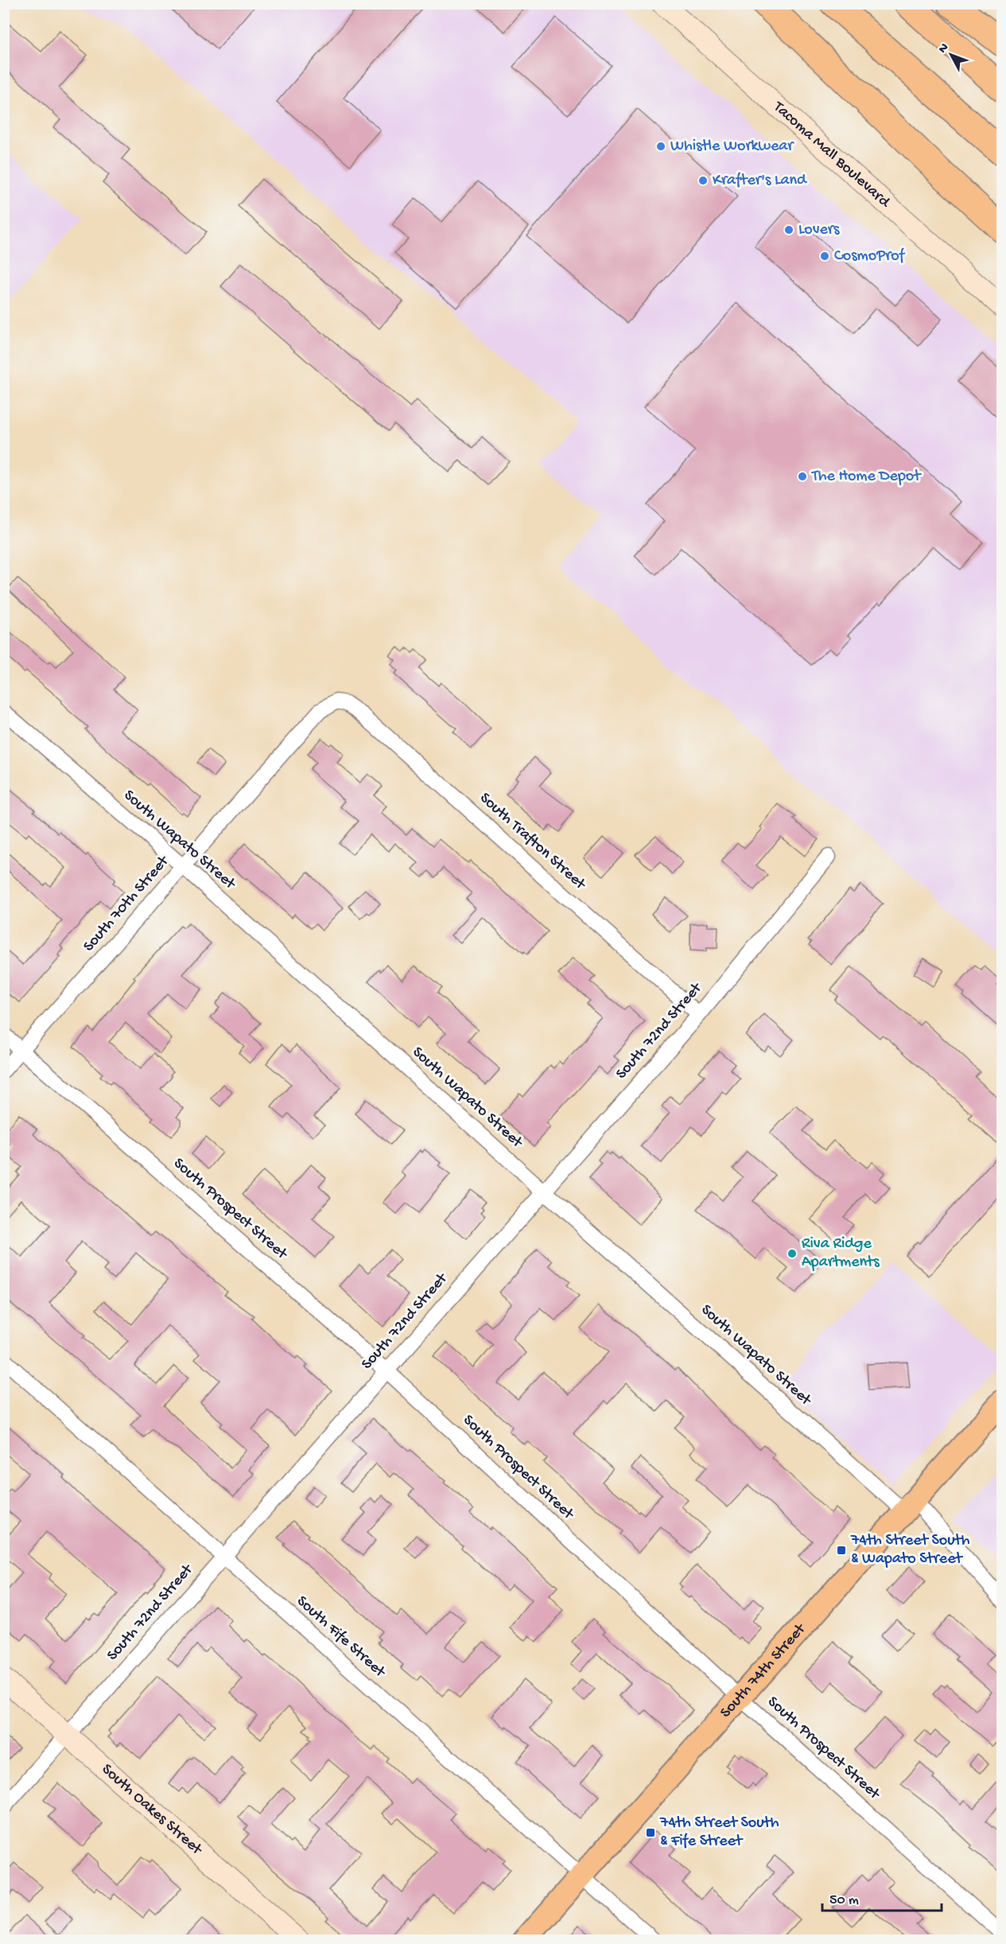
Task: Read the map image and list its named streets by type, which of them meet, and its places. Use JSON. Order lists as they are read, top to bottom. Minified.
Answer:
{"streets":{"main road":["Tacoma Mall Boulevard","South 74th Street","South Oakes Street"],"street":["South Wapato Street","South Trafton Street","South 70th Street","South 72nd Street","South Prospect Street","South Fife Street"]},"crossings":[["South Wapato Street","South 70th Street"],["South Wapato Street","South 72nd Street"],["South Wapato Street","South 74th Street"],["South Trafton Street","South 70th Street"],["South Trafton Street","South 72nd Street"],["South 70th Street","South Prospect Street"],["South 72nd Street","South Prospect Street"],["South 72nd Street","South Fife Street"],["South 72nd Street","South Oakes Street"],["South Prospect Street","South 74th Street"],["South Fife Street","South 74th Street"]],"places":{"other":["Whistle Workwear","Krafter's Land","Lovers","CosmoProf","The Home Depot","Riva Ridge Apartments"],"transit":["74th Street South & Wapato Street","74th Street South & Fife Street"]},"scale_bar":"50 m","north":"top left"}
